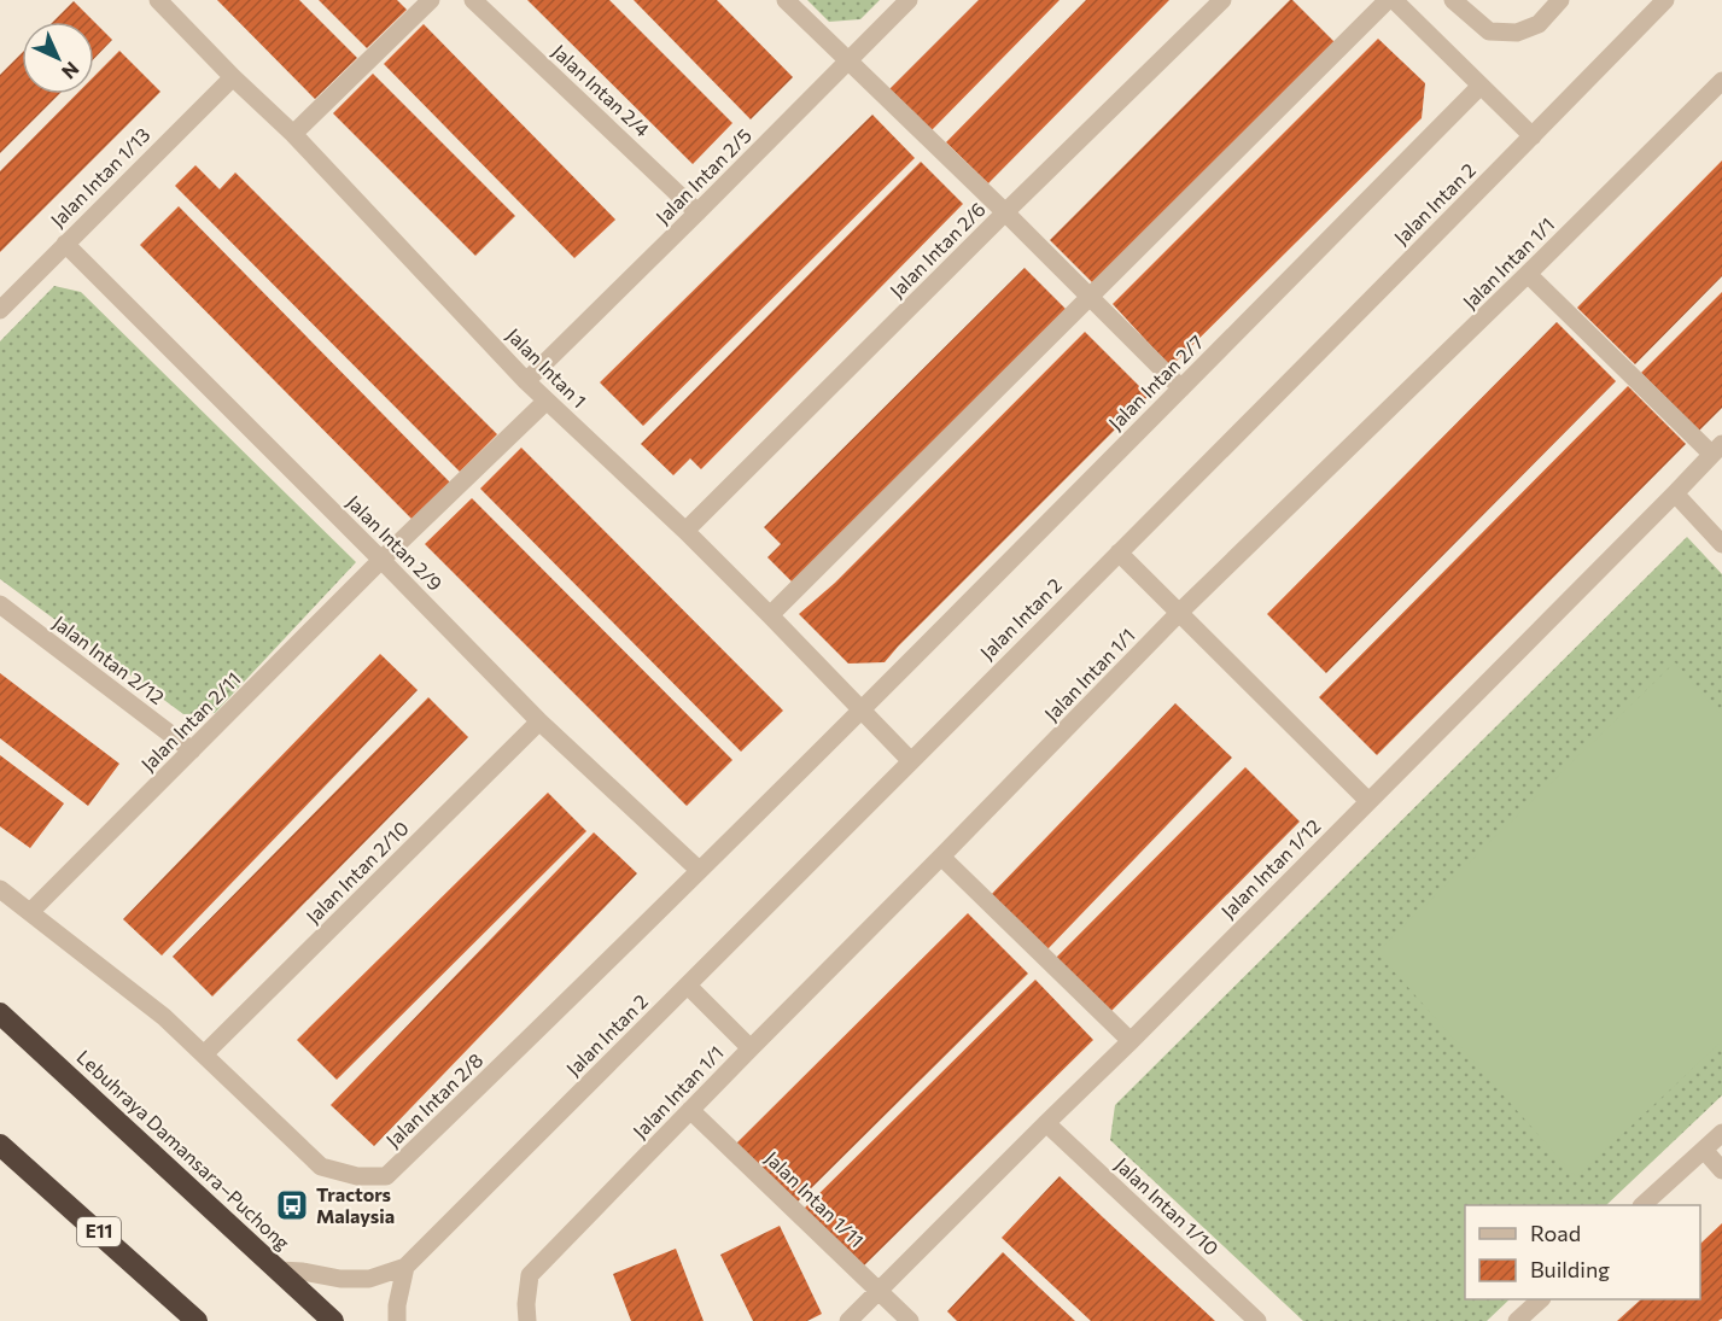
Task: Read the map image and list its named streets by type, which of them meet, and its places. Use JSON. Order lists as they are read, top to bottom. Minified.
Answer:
{"streets":{"highway":["Lebuhraya Damansara–Puchong","E11"],"street":["Jalan Intan 2/4","Jalan Intan 2/5","Jalan Intan 1/13","Jalan Intan 2","Jalan Intan 2/6","Jalan Intan 1/1","Jalan Intan 1","Jalan Intan 2/7","Jalan Intan 2/9","Jalan Intan 2/12","Jalan Intan 2/11","Jalan Intan 1/12","Jalan Intan 2/10","Jalan Intan 2/8","Jalan Intan 1/11","Jalan Intan 1/10"]},"crossings":[["Jalan Intan 2/4","Jalan Intan 2/5"],["Jalan Intan 2/5","Jalan Intan 1"],["Jalan Intan 1/13","Jalan Intan 1"],["Jalan Intan 1/13","Jalan Intan 2/9"],["Jalan Intan 2","Jalan Intan 1"],["Jalan Intan 2","Lebuhraya Damansara–Puchong"],["Jalan Intan 2/6","Jalan Intan 1"],["Jalan Intan 1/1","Jalan Intan 1/11"],["Jalan Intan 1","Jalan Intan 2/7"],["Jalan Intan 1","Jalan Intan 2/11"],["Jalan Intan 1","Jalan Intan 2/8"],["Jalan Intan 2/7","Jalan Intan 2/8"],["Jalan Intan 2/9","Jalan Intan 2/11"],["Jalan Intan 2/9","Jalan Intan 2/10"],["Jalan Intan 2/9","Jalan Intan 2/8"],["Jalan Intan 2/12","Jalan Intan 2/11"],["Jalan Intan 2/11","Jalan Intan 2/8"],["Jalan Intan 1/12","Jalan Intan 1/11"],["Jalan Intan 1/12","Jalan Intan 1/10"],["Jalan Intan 2/10","Jalan Intan 2/8"]],"places":{"bus stop":["Tractors Malaysia"]},"legend":["Road","Building"],"north":"bottom right"}
